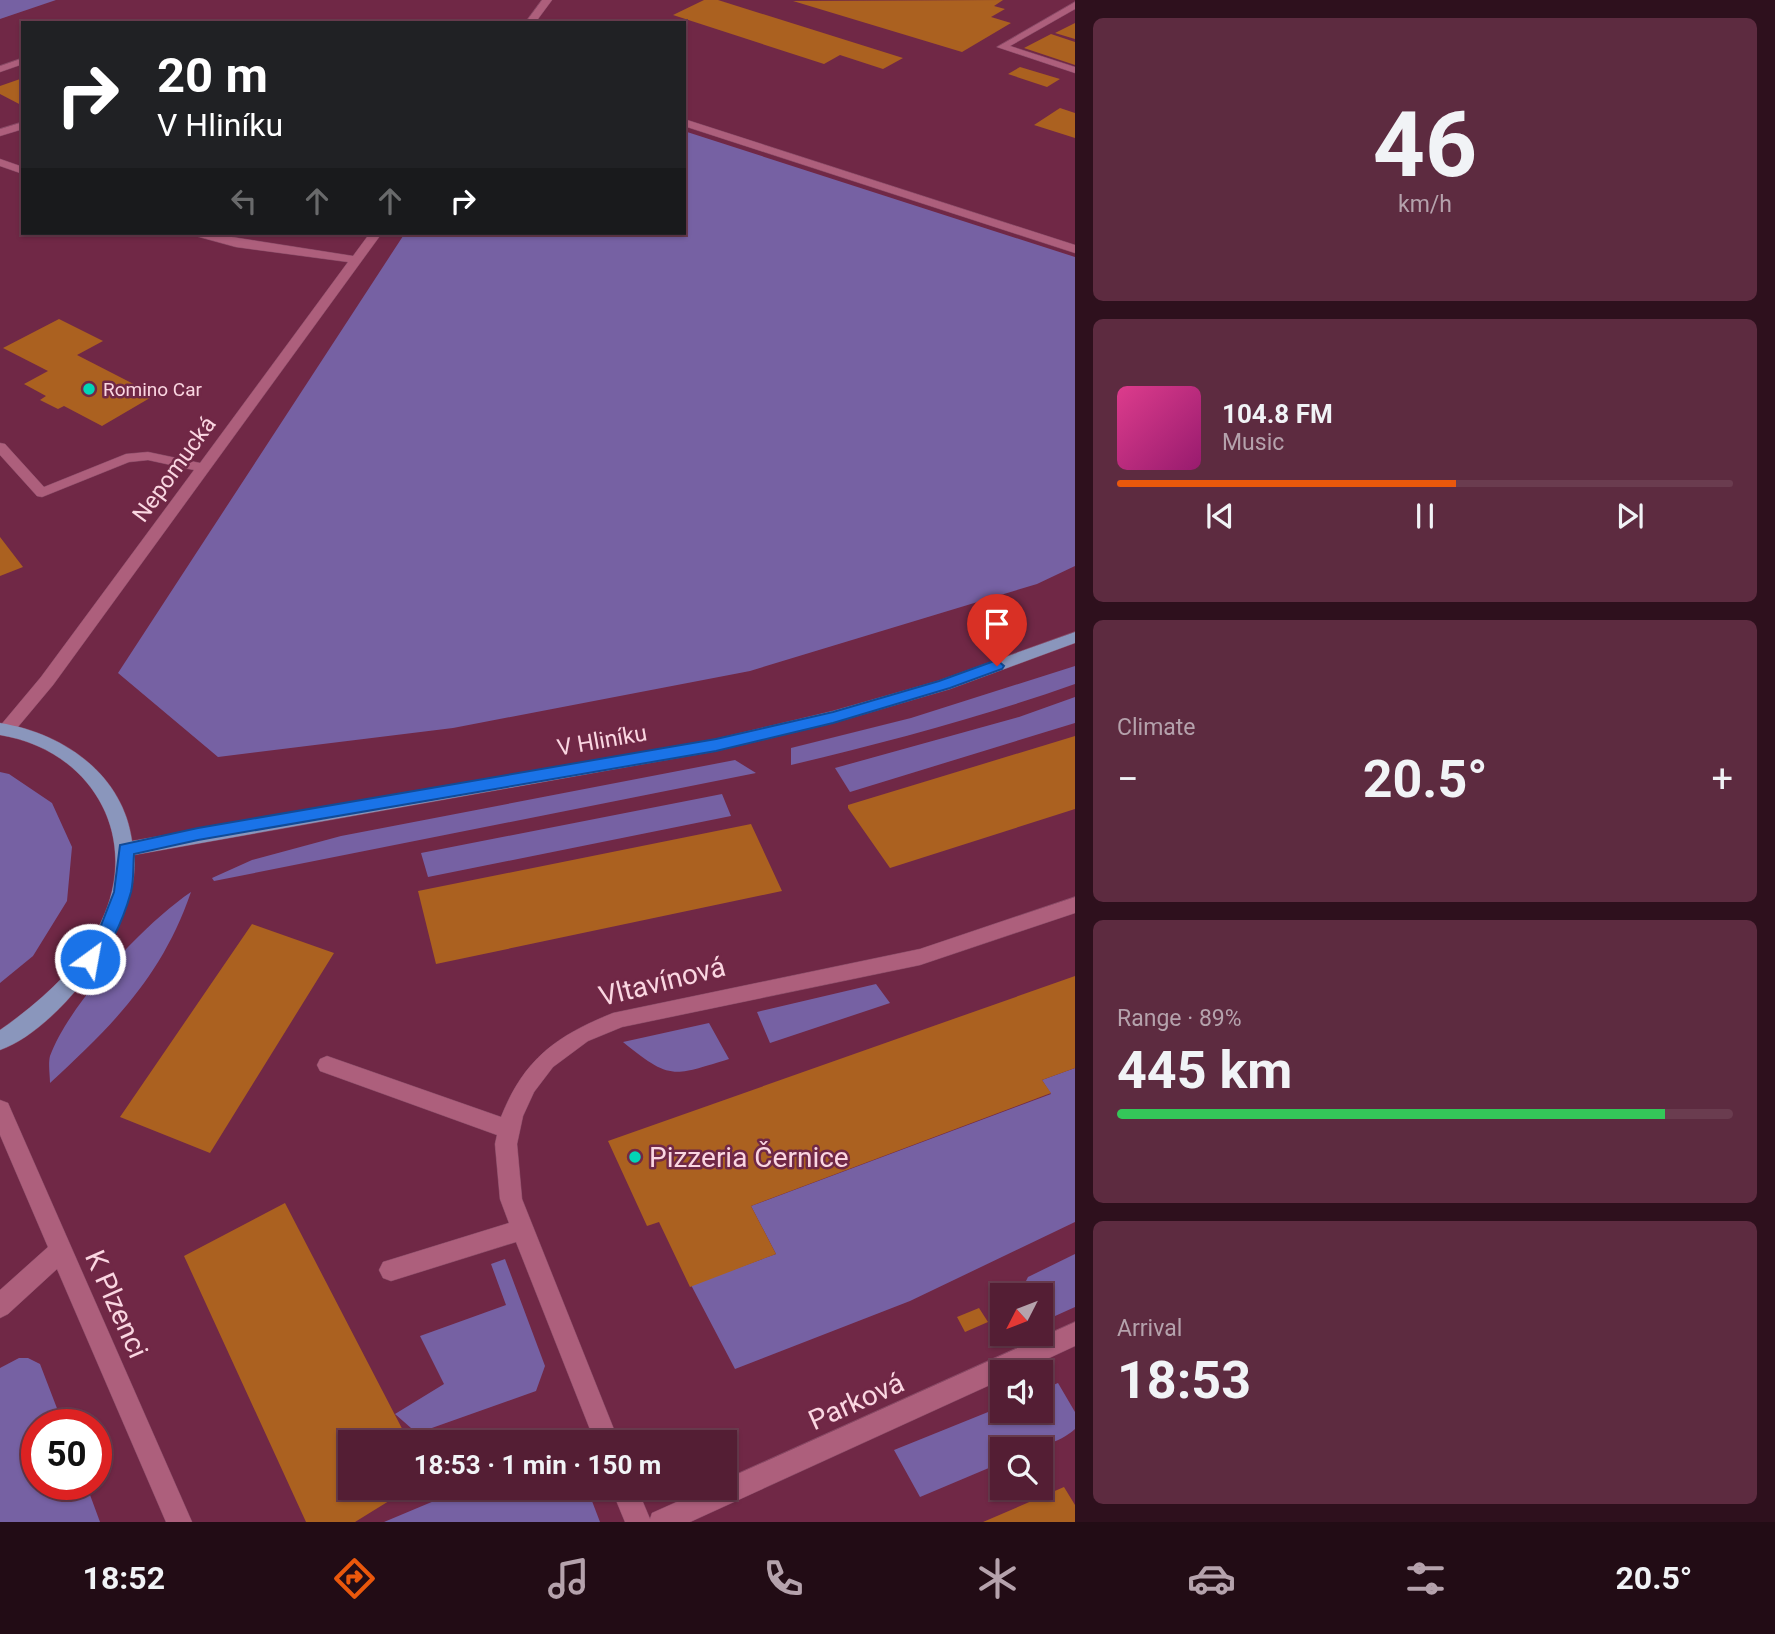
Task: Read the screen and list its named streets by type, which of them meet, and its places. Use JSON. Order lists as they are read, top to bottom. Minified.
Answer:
{"streets":{"main road":["V Hliníku"],"street":["Nepomucká","Vltavínová","K Plzenci","Parková"]},"places":["Romino Car","Pizzeria Černice"],"north":"bottom left","page":{"tile":[["46","km/h"],"Climate",["Range · 89%","445 km"],["Arrival","18:53"]],"turn":["20 m","V Hliníku"],"song":["104.8 FM","Music"],"heat":["−","20.5°","+"],"limit":"50","trip":"18:53 · 1 min · 150 m","tabs":["18:52","20.5°"]}}
